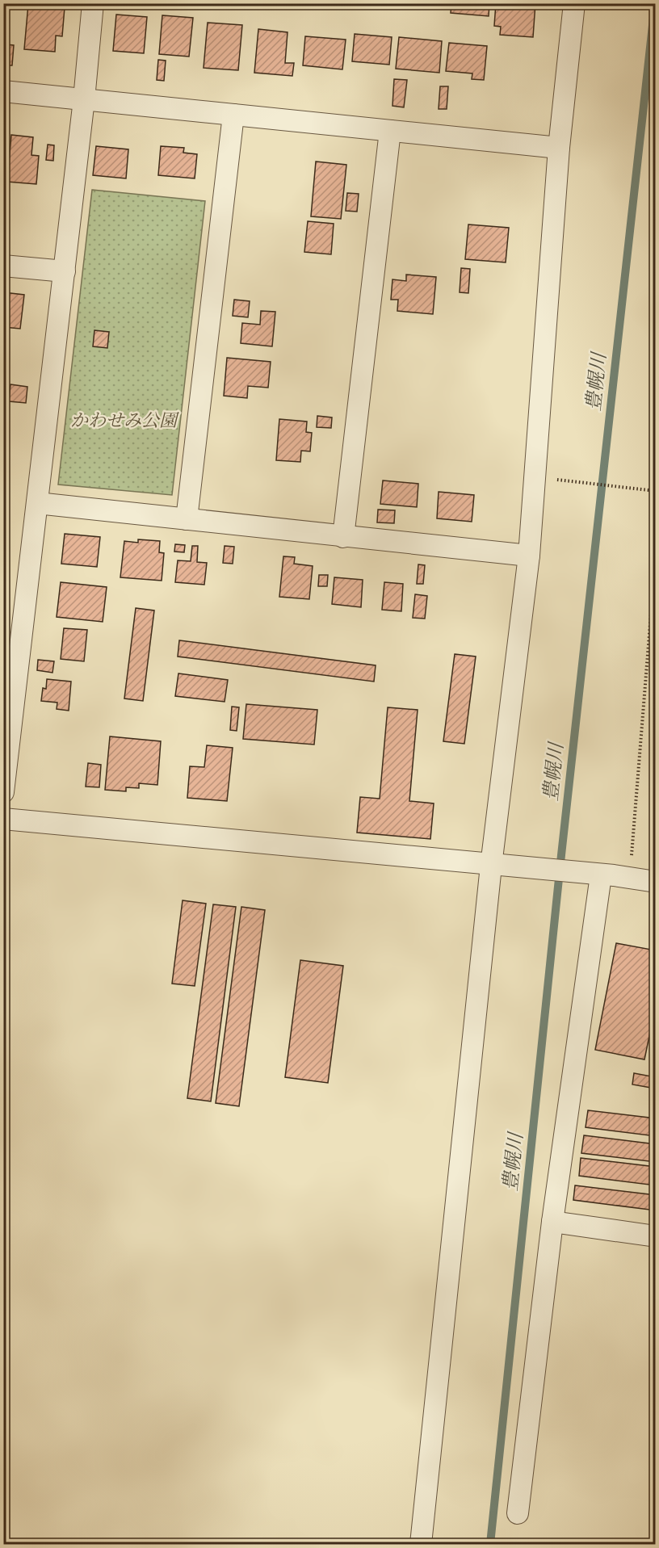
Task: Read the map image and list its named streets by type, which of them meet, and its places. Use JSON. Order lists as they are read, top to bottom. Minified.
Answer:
{"water":["豊幌川"],"parks":["かわせみ公園"]}
